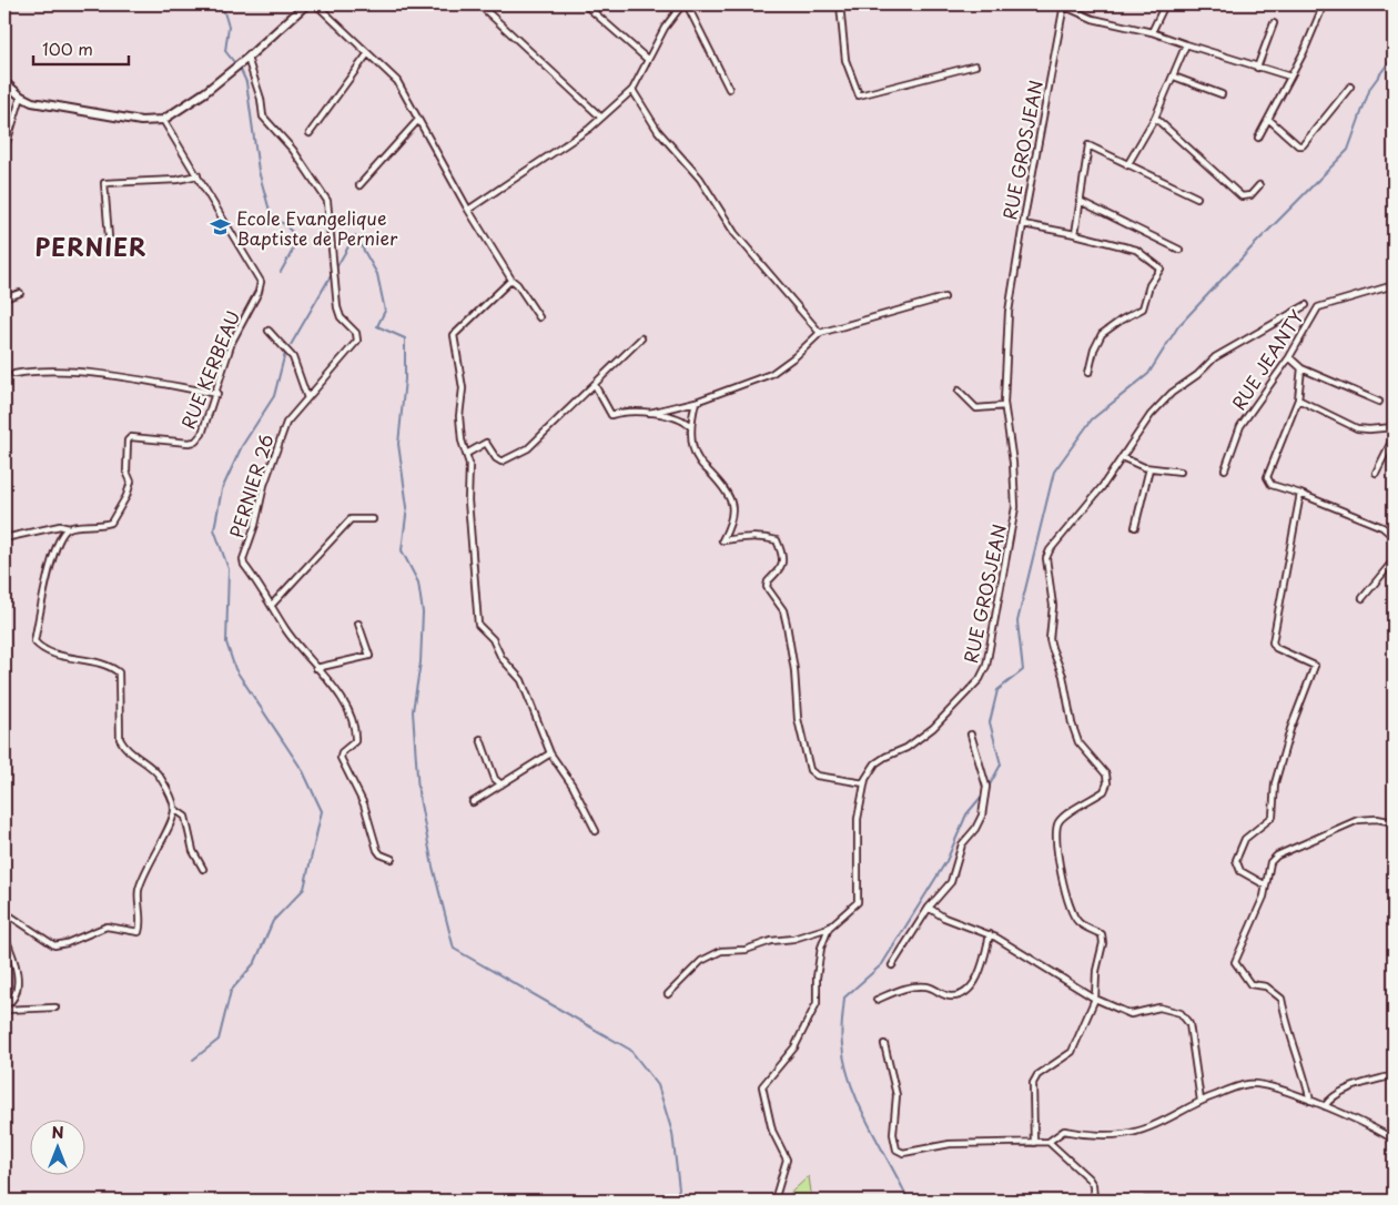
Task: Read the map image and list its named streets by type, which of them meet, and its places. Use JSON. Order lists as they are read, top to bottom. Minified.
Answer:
{"streets":{"street":["RUE GROSJEAN","RUE JEANTY","RUE KERBEAU","PERNIER 26"]},"districts":["PERNIER"],"places":{"school or university":["Ecole Evangelique Baptiste de Pernier"]},"scale_bar":"100 m","north":"top"}
